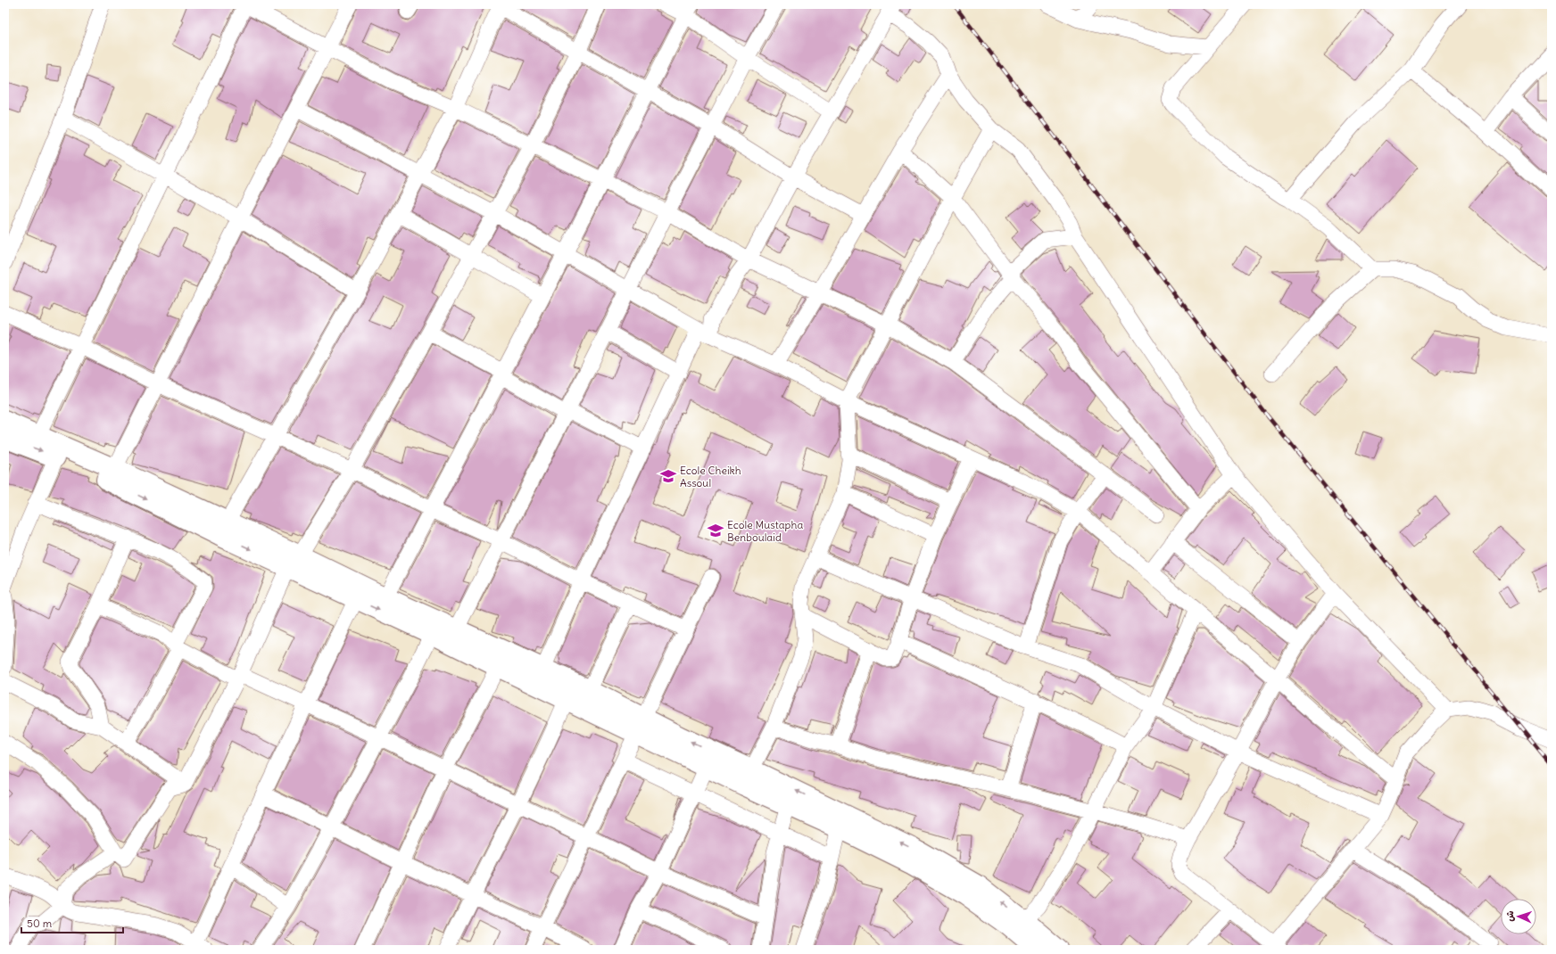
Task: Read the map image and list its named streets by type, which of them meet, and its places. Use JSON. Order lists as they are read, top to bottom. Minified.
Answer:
{"places":{"school or university":["Ecole Cheikh Assoul","Ecole Mustapha Benboulaid"]},"scale_bar":"50 m","north":"left"}
